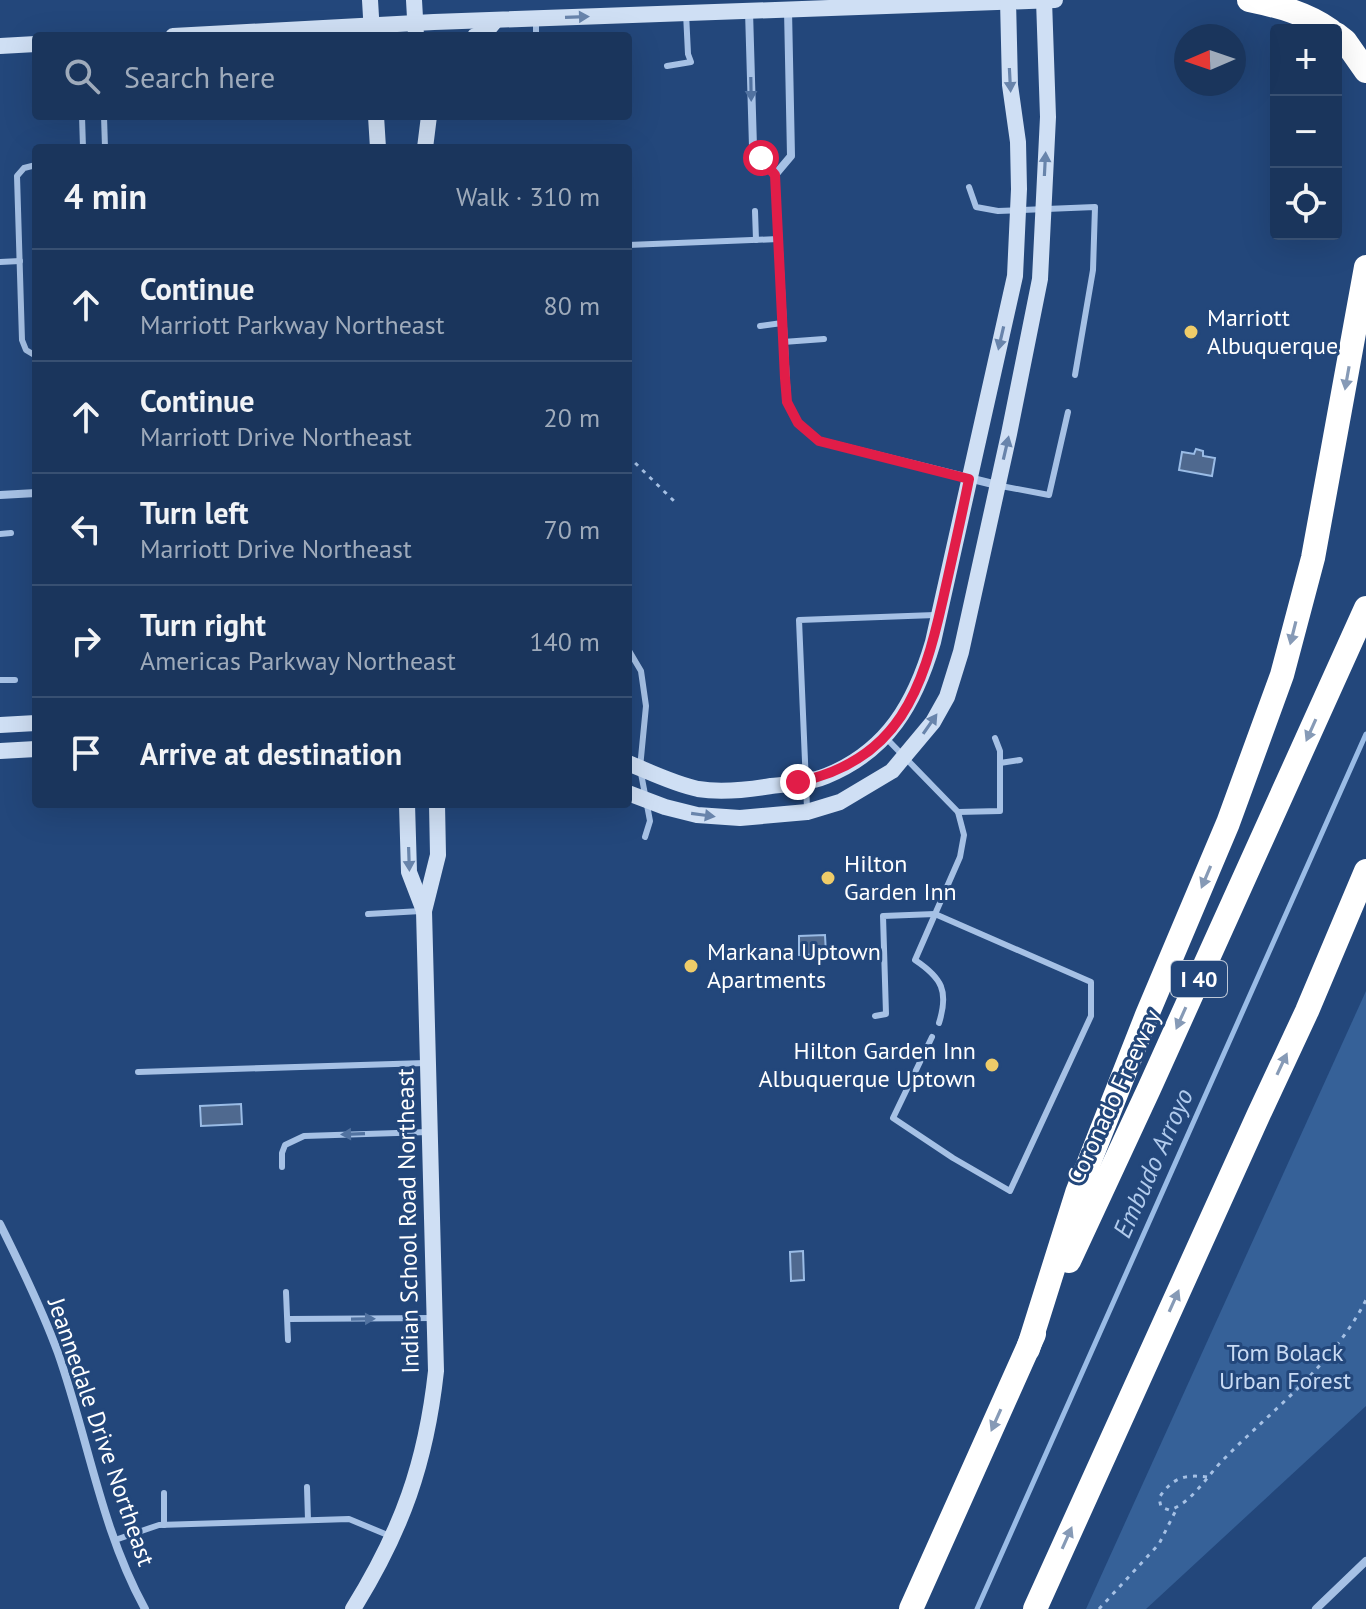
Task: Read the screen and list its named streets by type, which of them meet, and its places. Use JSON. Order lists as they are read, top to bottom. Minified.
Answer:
{"streets":{"highway":["I 40","Coronado Freeway"],"street":["Indian School Road Northeast","Jeannedale Drive Northeast"]},"water":["Embudo Arroyo"],"parks":["Tom Bolack Urban Forest"],"places":["Marriott Albuquerque","Hilton Garden Inn","Markana Uptown Apartments","Hilton Garden Inn Albuquerque Uptown"],"north":"left","page":{"map_buttons":["+","−"],"search":"Search here","heading":["4 min","Walk · 310 m"],"list":[["Continue","Marriott Parkway Northeast","80 m"],["Continue","Marriott Drive Northeast","20 m"],["Turn left","Marriott Drive Northeast","70 m"],["Turn right","Americas Parkway Northeast","140 m"],"Arrive at destination"]}}
